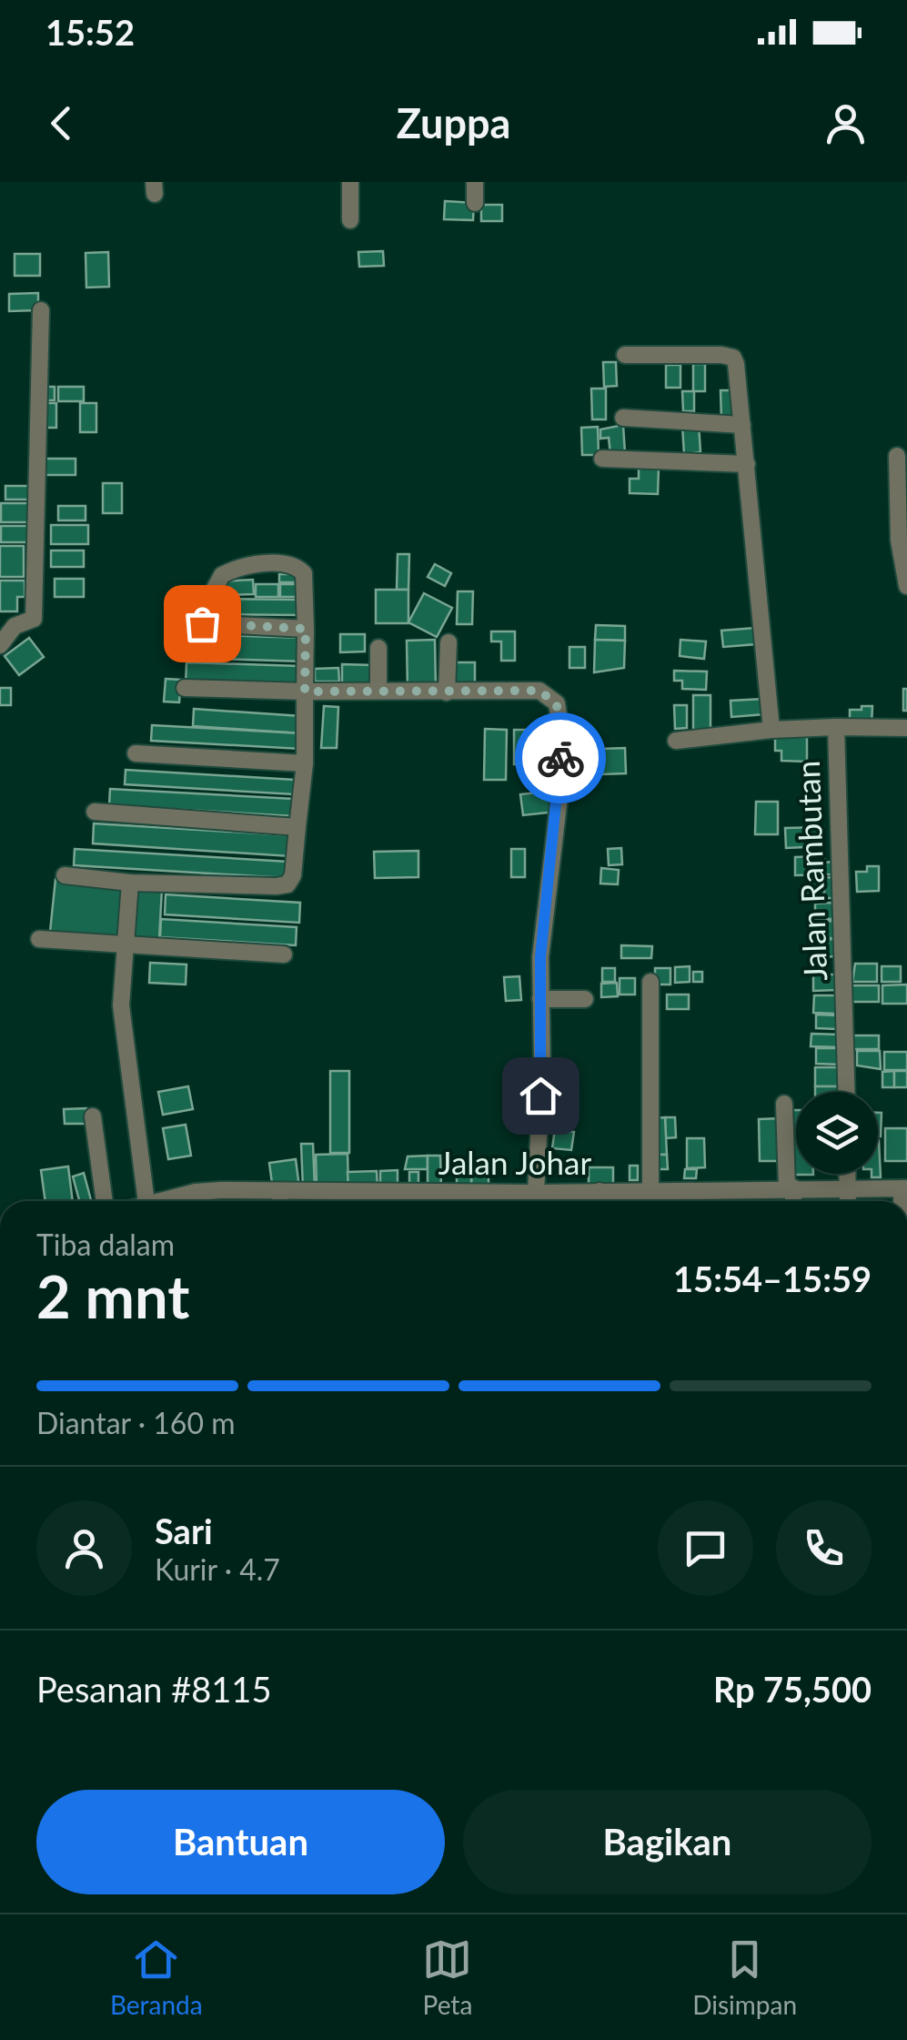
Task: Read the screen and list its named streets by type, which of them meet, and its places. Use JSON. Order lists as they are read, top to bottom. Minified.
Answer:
{"streets":{"street":["Jalan Rambutan","Jalan Johar"]},"page":{"status":"15:52","header":"Zuppa","heading":["2 mnt","Tiba dalam","15:54–15:59"],"panel":["Sari","Kurir · 4.7","Pesanan #8115","Rp 75,500"],"bar":"Diantar · 160 m","buttons":["Bantuan","Bagikan"],"tabs":["Beranda","Peta","Disimpan"]}}
